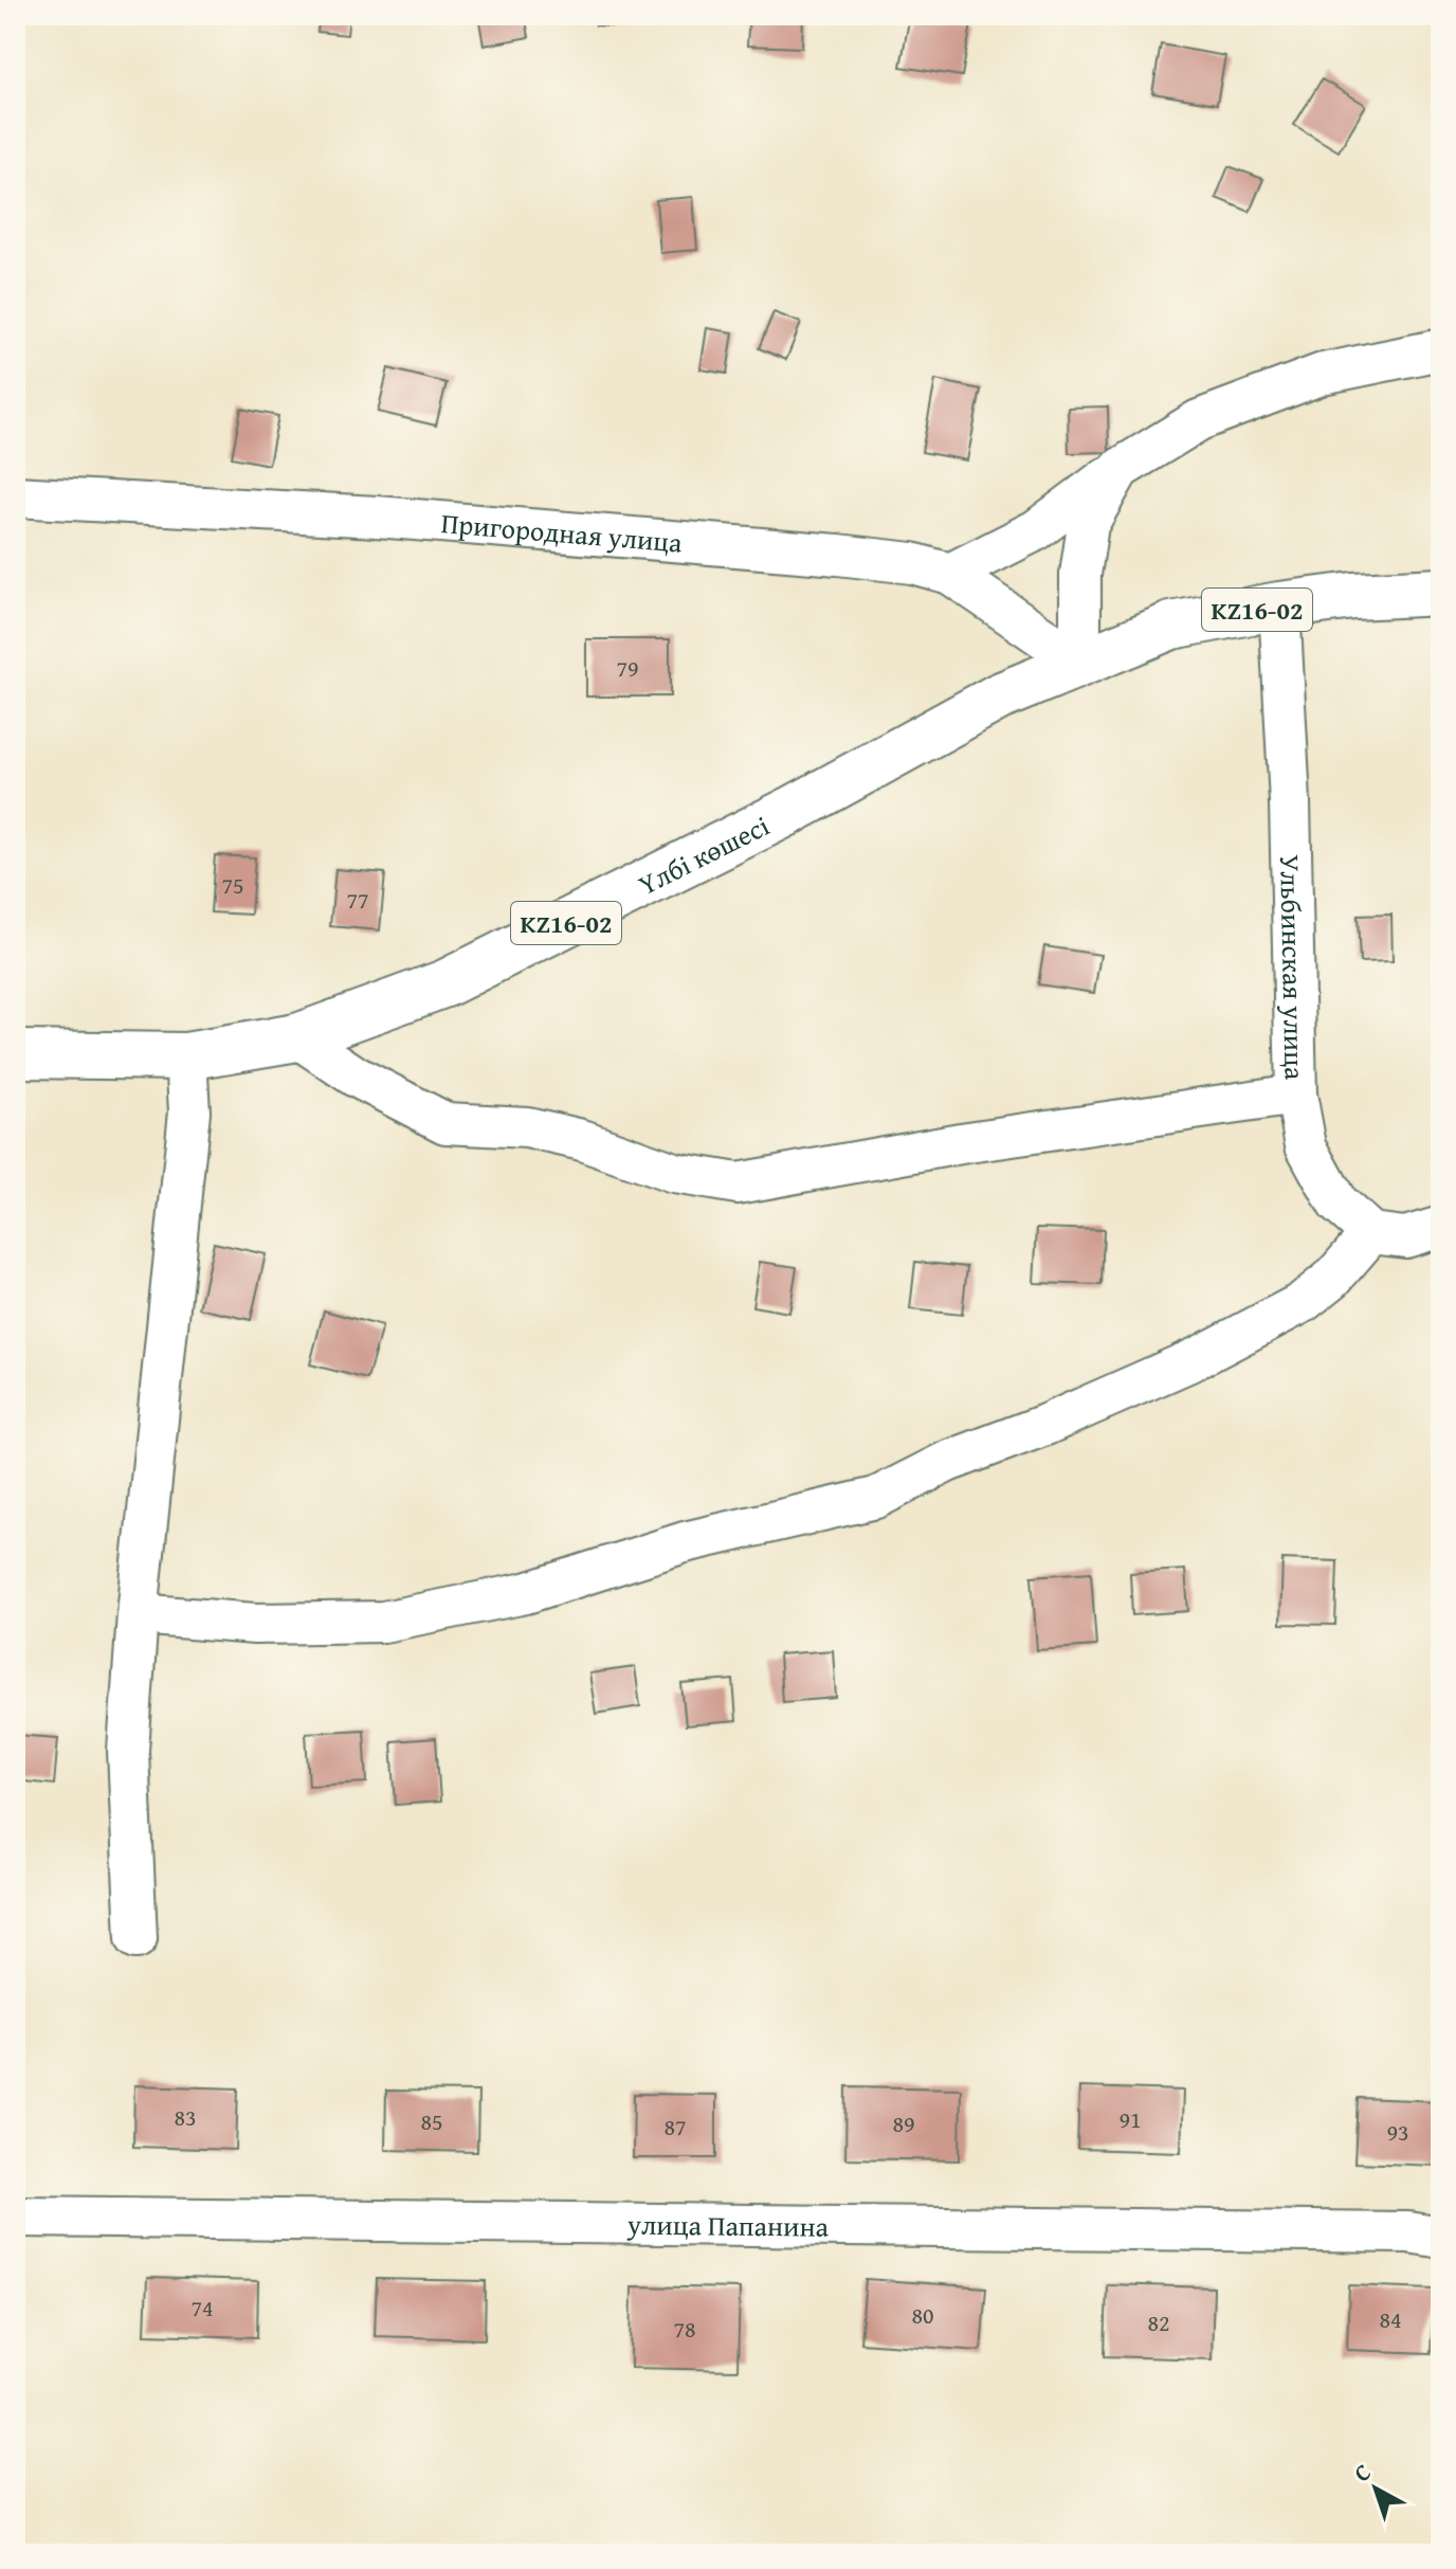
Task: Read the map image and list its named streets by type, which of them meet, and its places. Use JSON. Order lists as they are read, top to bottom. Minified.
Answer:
{"streets":{"main road":["KZ16-02","Үлбі көшесі"],"street":["Пригородная улица","Ульбинская улица","улица Папанина"]},"crossings":[["Пригородная улица","KZ16-02"],["Пригородная улица","Үлбі көшесі"],["KZ16-02","Үлбі көшесі"],["KZ16-02","Ульбинская улица"]],"house_numbers":["79","75","77","83","91","85","89","87","93","74","80","84","82","78"],"north":"top left"}
